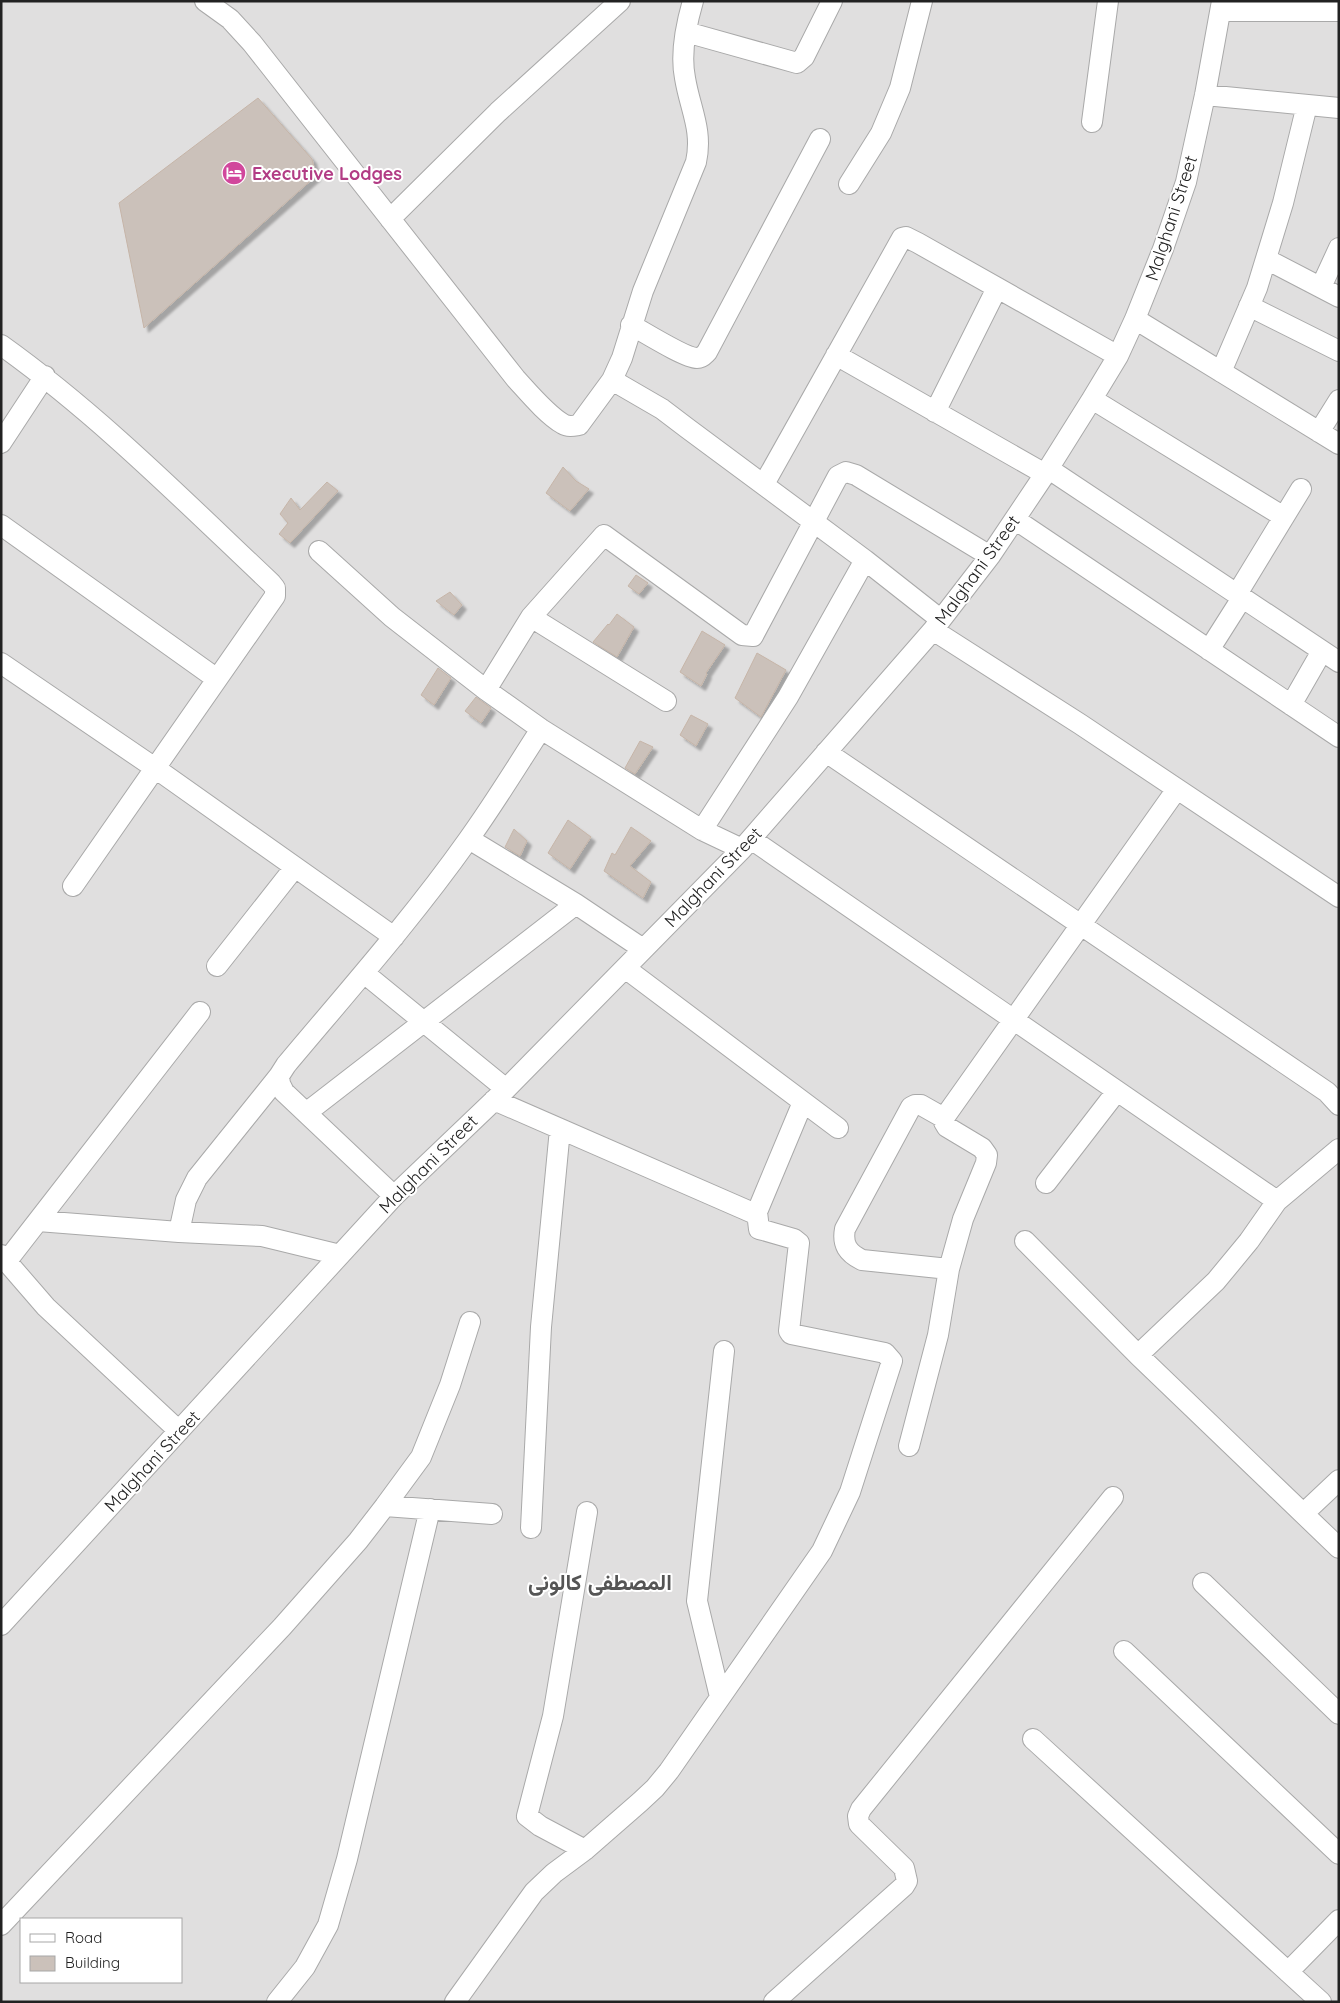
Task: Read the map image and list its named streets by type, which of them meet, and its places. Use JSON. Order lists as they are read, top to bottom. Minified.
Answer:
{"streets":{"street":["Malghani Street"]},"districts":["المصطفی کالونی"],"places":{"hotel":["Executive Lodges"]},"legend":["Road","Building"]}
